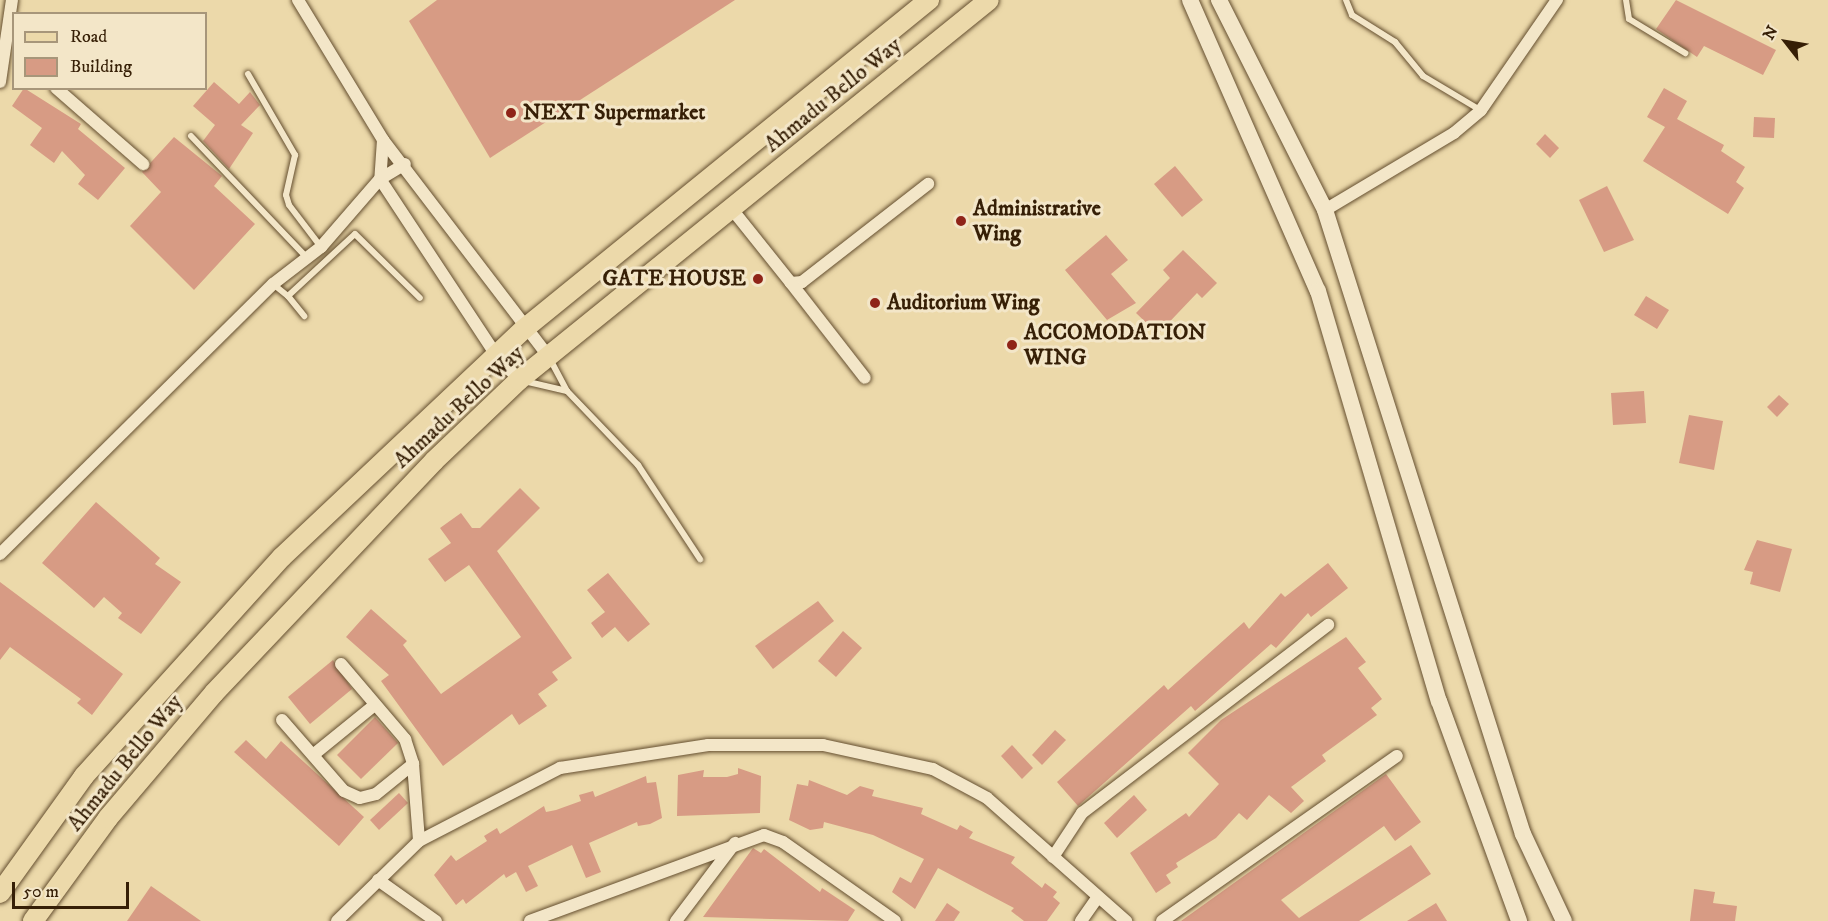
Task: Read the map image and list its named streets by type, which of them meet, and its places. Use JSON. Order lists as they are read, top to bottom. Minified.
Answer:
{"streets":{"main road":["Ahmadu Bello Way"]},"places":["NEXT Supermarket","Administrative Wing","GATE HOUSE","Auditorium Wing","ACCOMODATION WING"],"legend":["Road","Building"],"scale_bar":"50 m","north":"top left"}
